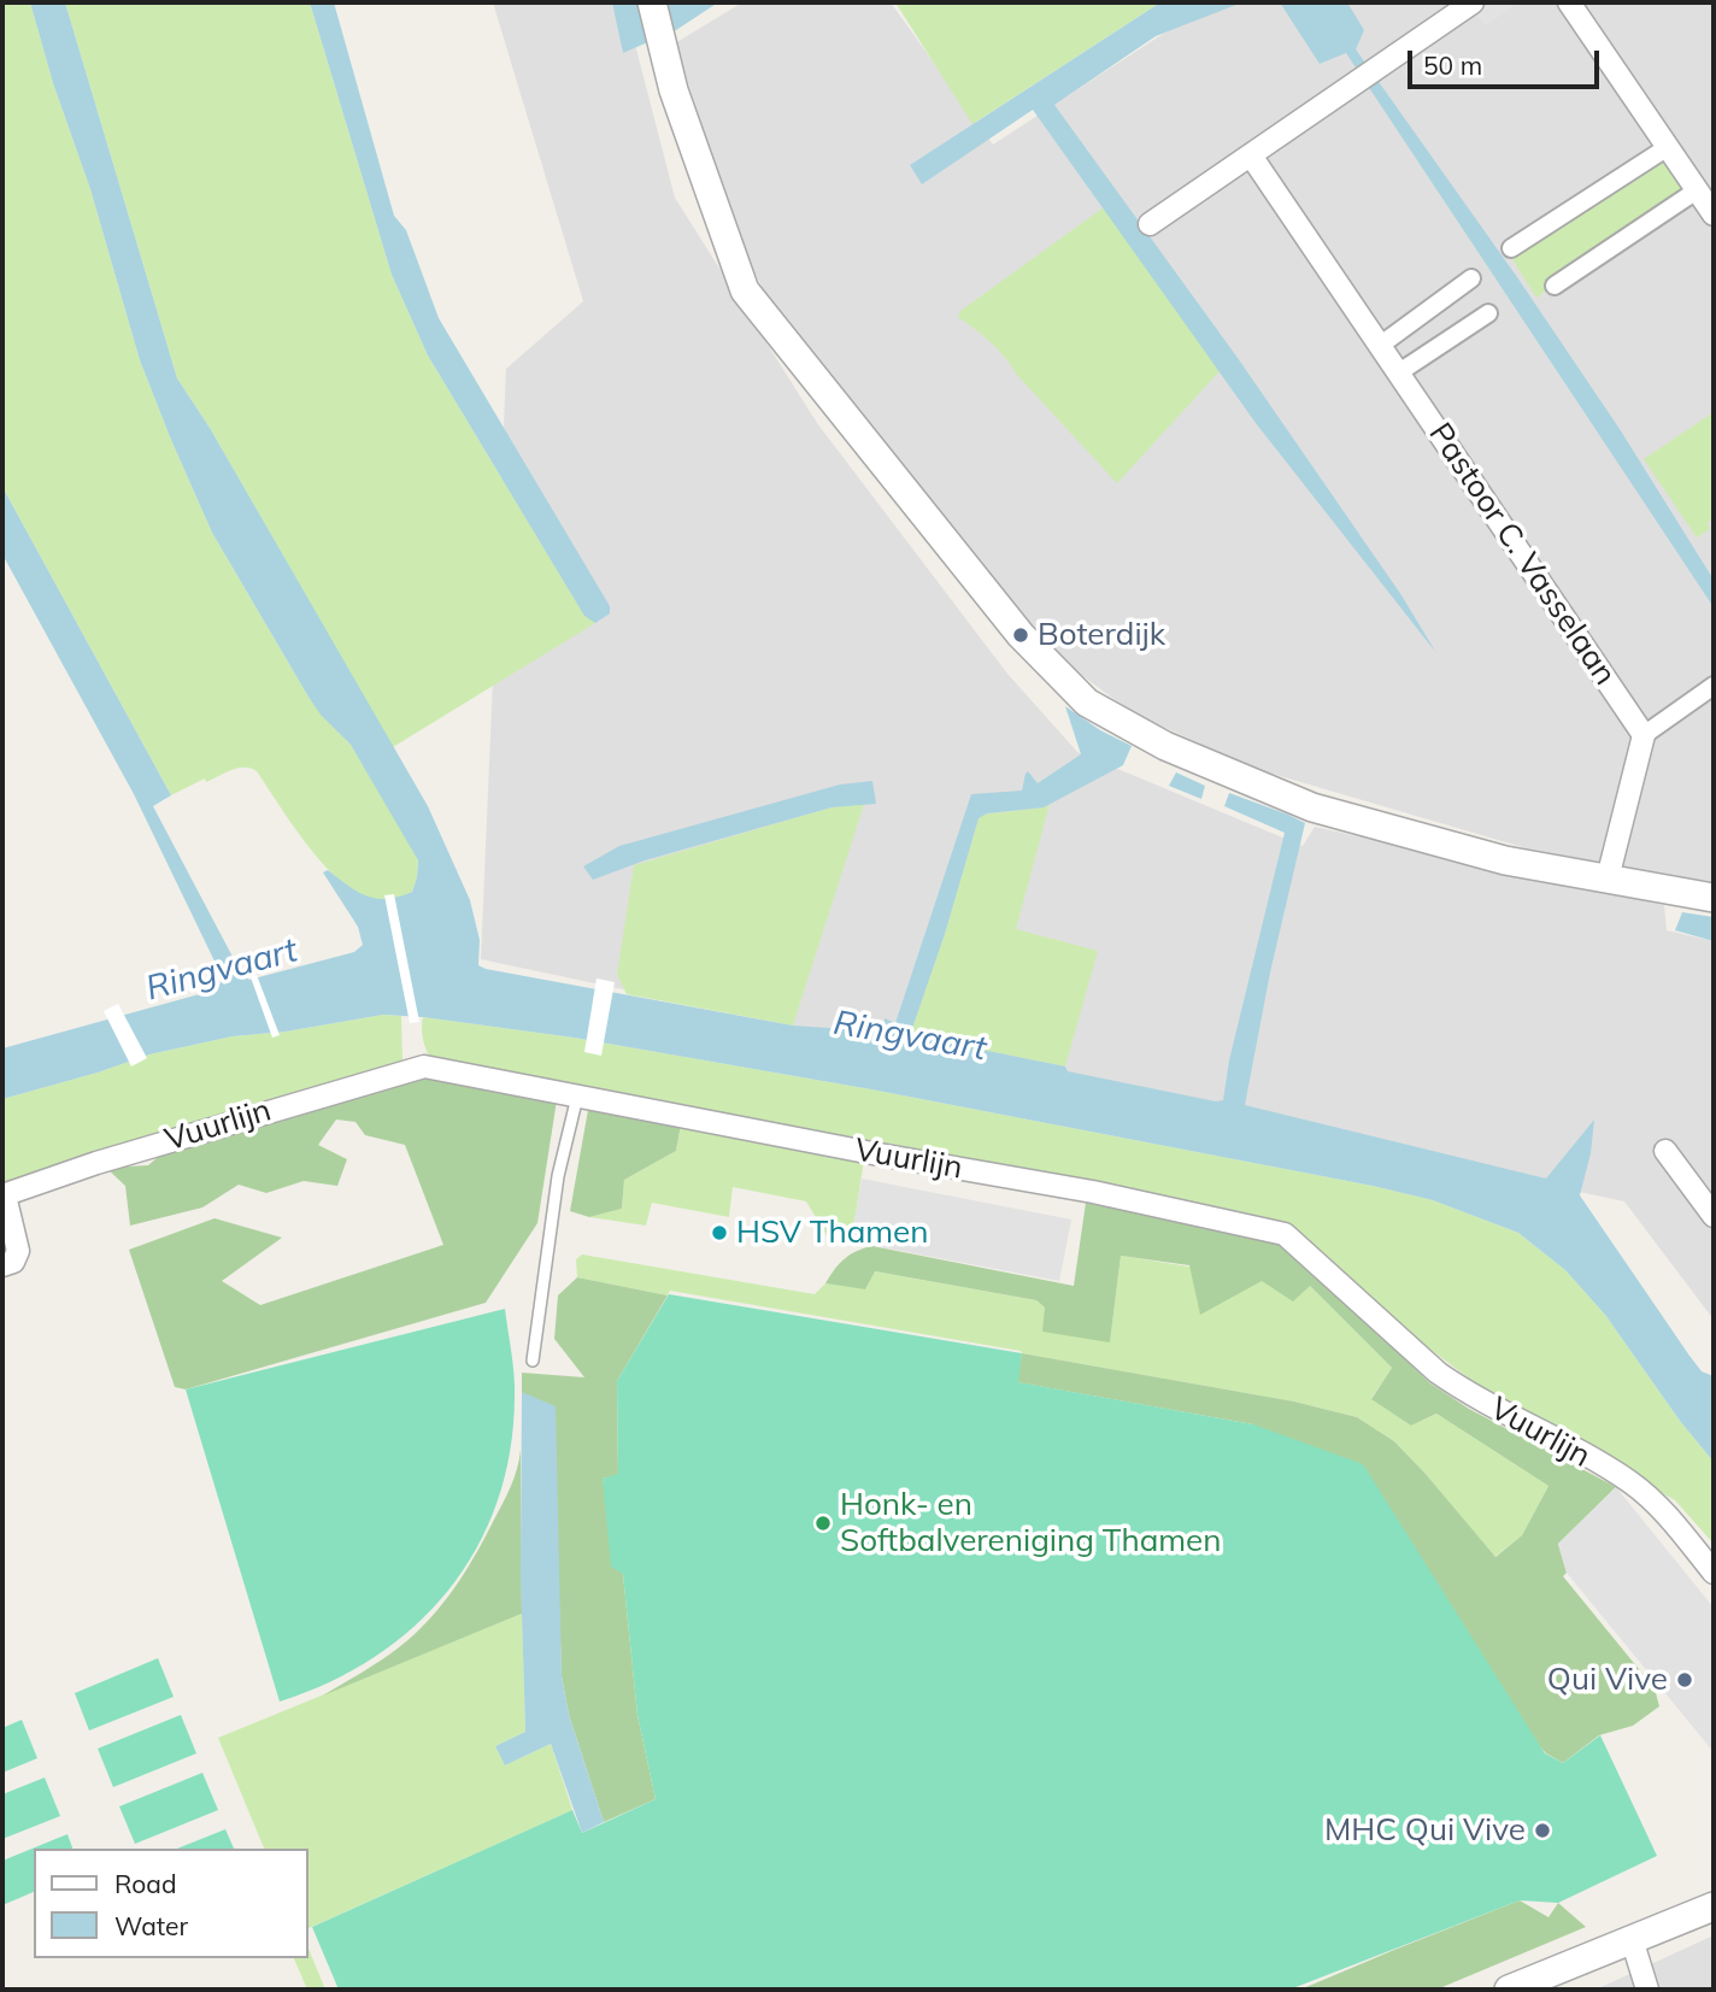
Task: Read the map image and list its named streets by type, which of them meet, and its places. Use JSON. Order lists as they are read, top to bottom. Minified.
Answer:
{"streets":{"street":["Pastoor C. Vasselaan","Vuurlijn"]},"water":["Ringvaart"],"places":["Boterdijk","HSV Thamen","Honk- en Softbalvereniging Thamen","Qui Vive","MHC Qui Vive"],"legend":["Road","Water"],"scale_bar":"50 m"}
